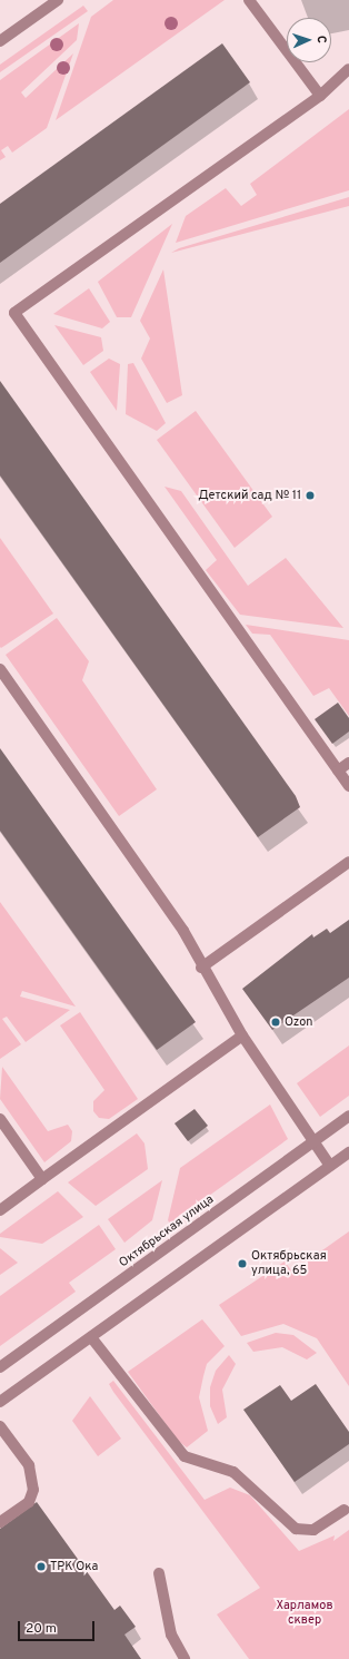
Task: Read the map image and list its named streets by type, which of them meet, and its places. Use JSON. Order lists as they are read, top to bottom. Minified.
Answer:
{"streets":{"street":["Октябрьская улица"]},"parks":["Харламов сквер"],"places":["Детский сад № 11","Ozon","Октябрьская улица, 65","ТРК Ока"],"scale_bar":"20 m","north":"right"}
